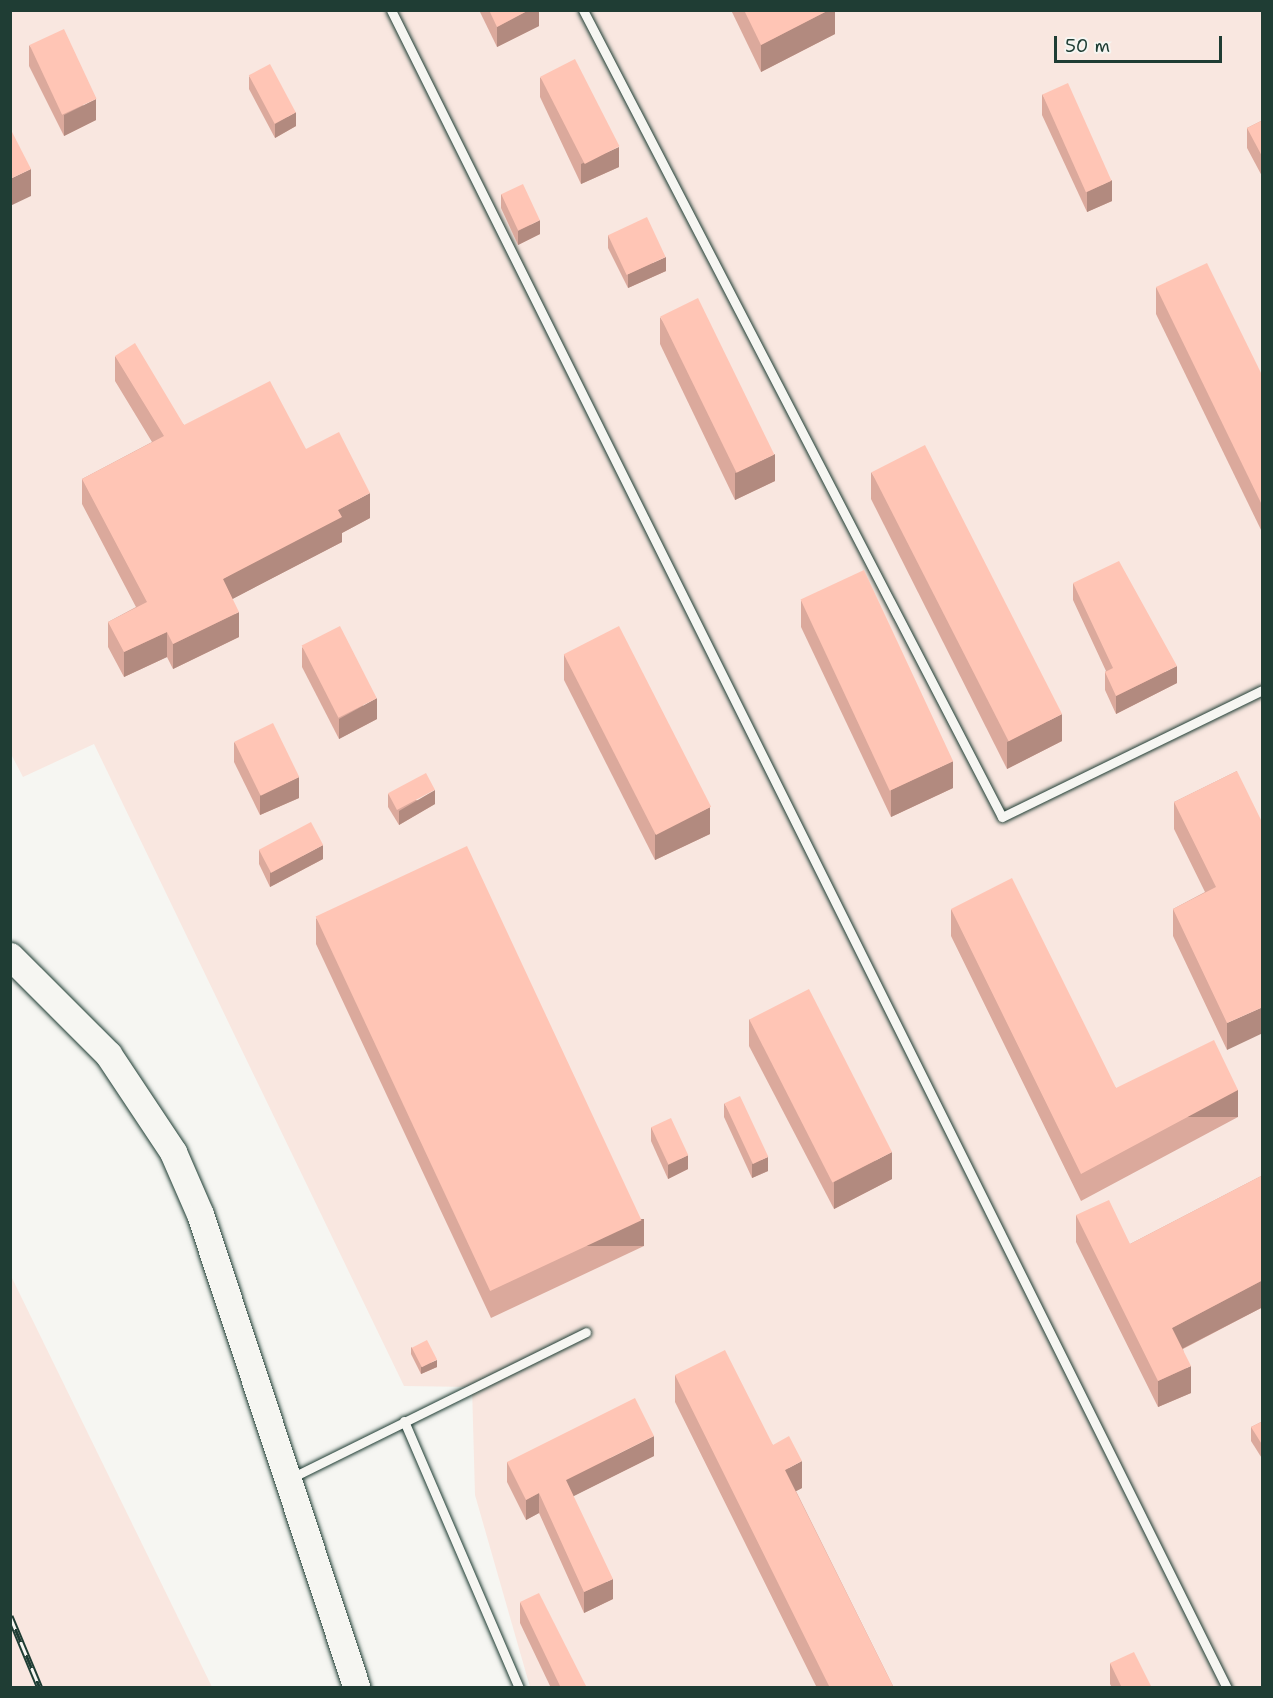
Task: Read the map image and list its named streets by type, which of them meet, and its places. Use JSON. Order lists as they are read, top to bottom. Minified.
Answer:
{"scale_bar":"50 m"}
